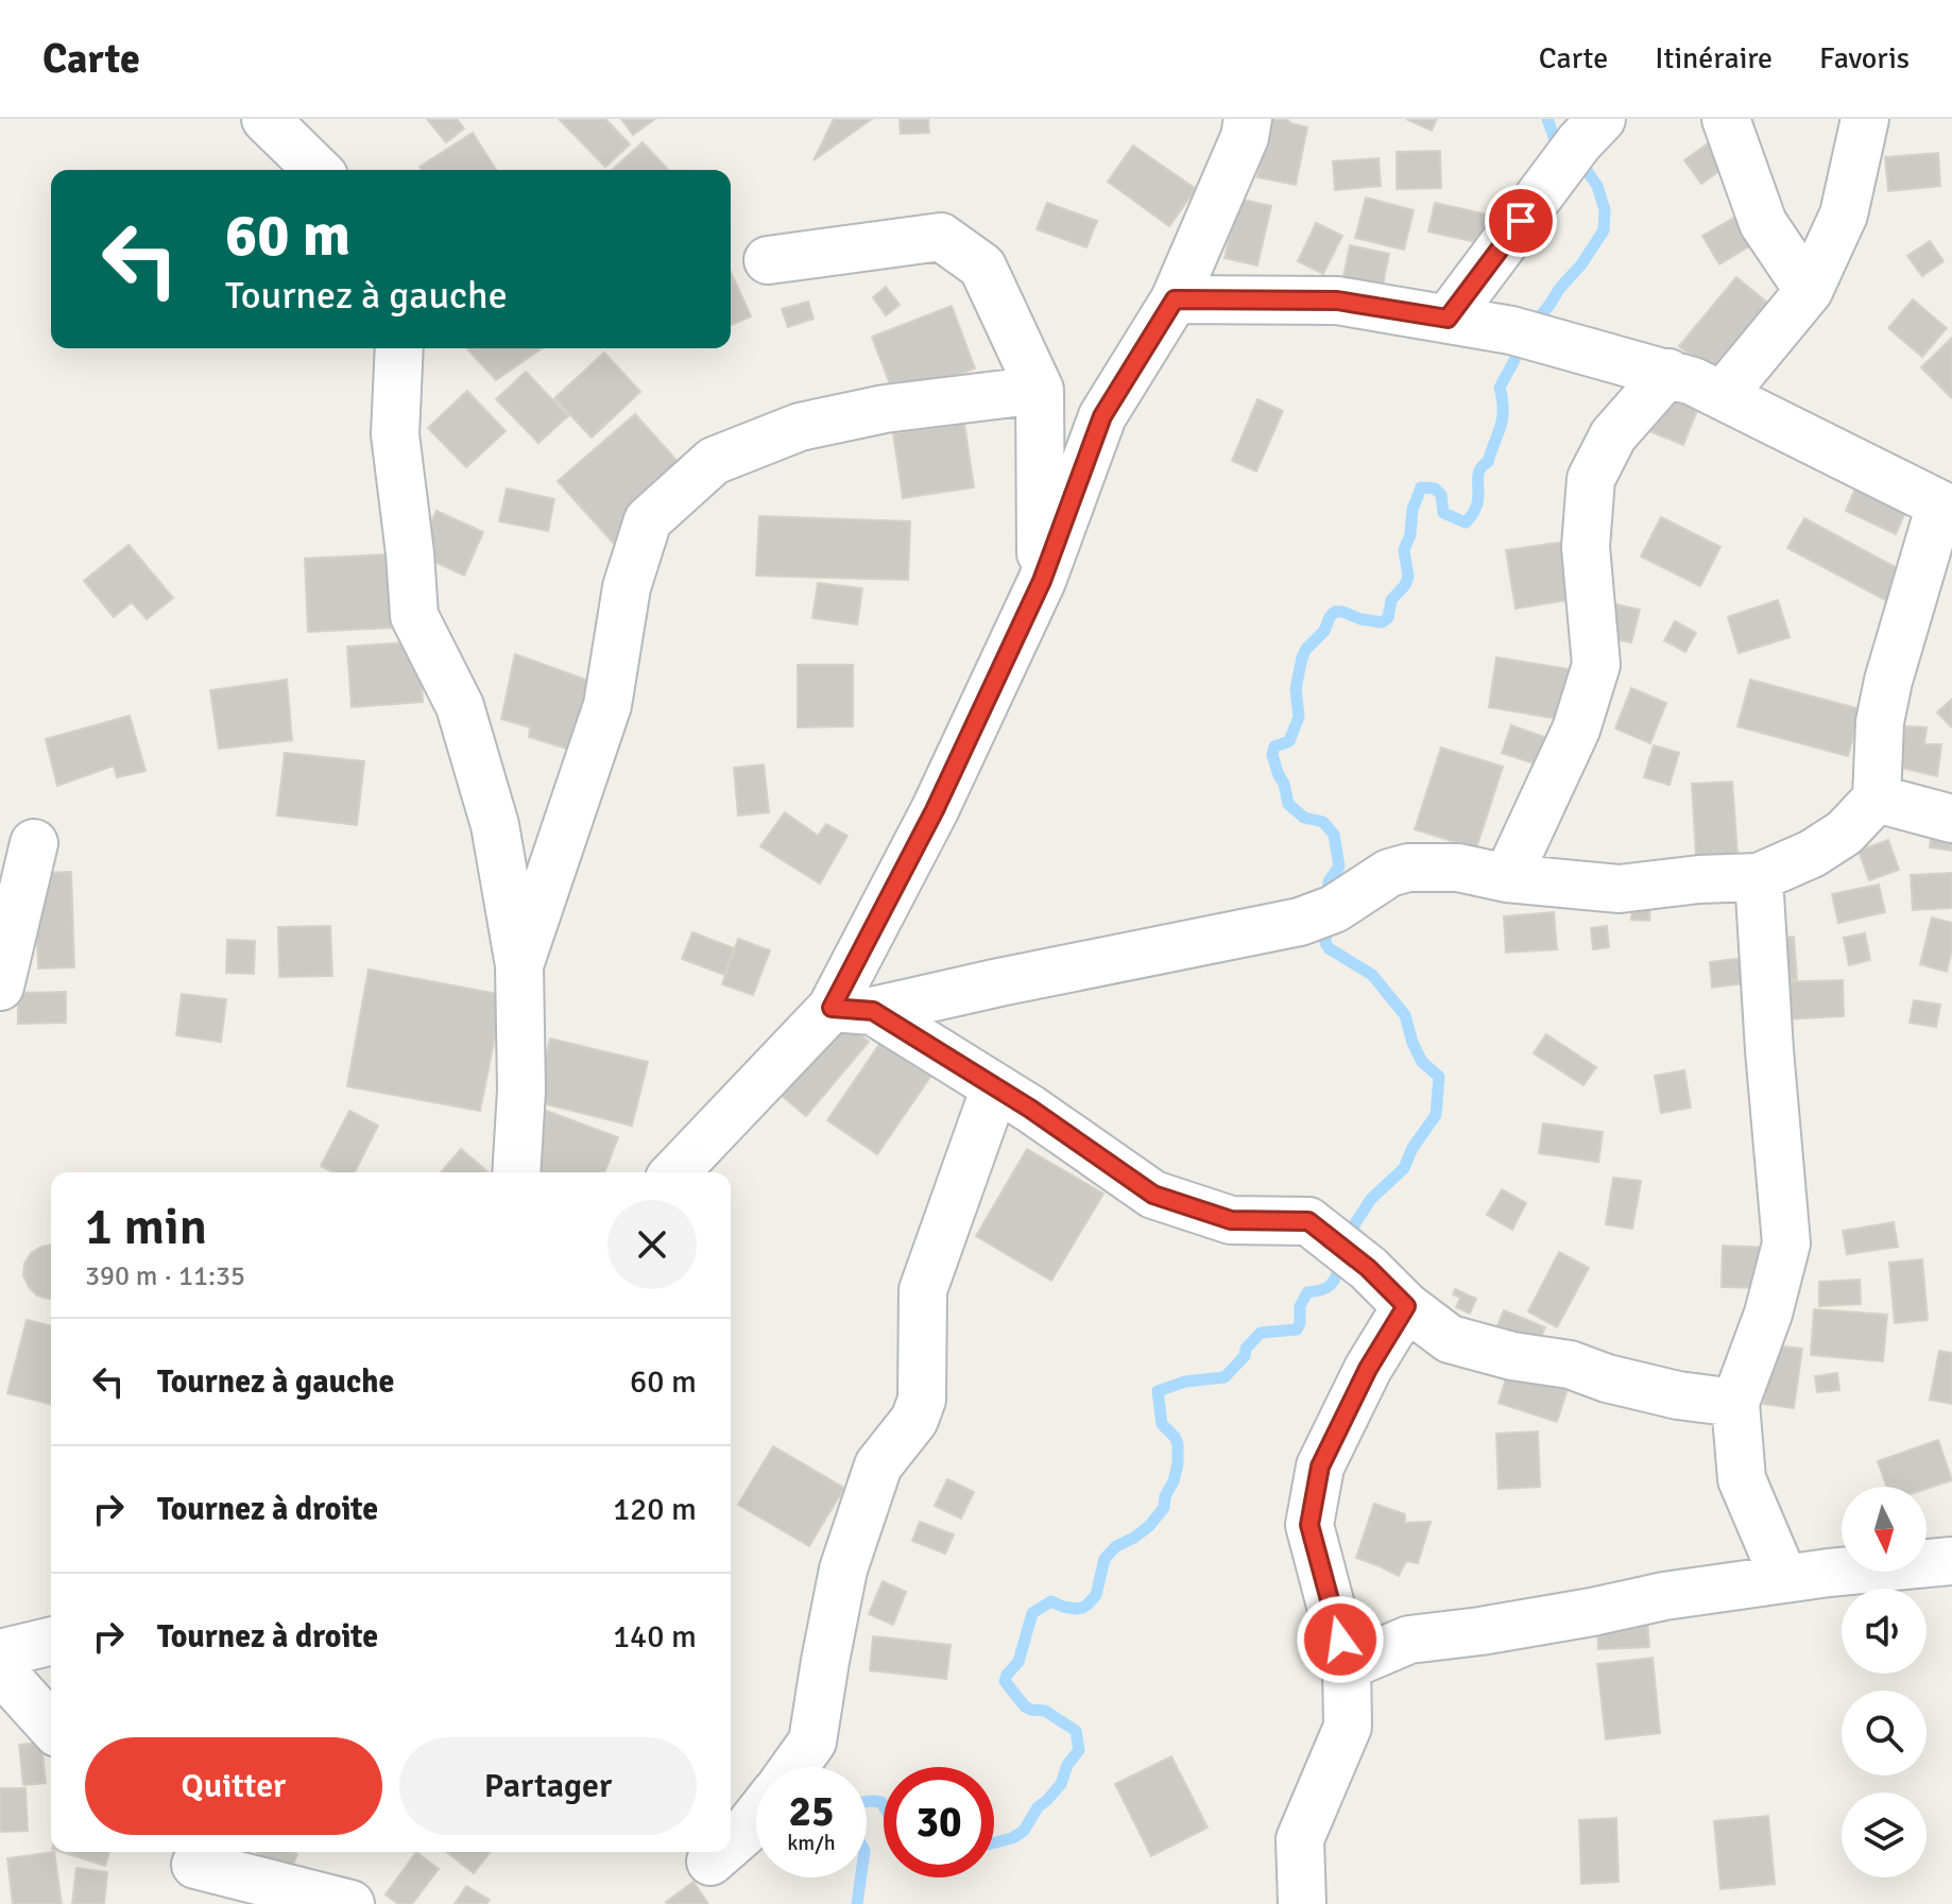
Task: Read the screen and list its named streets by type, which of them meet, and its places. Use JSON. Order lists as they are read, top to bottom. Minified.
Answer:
{"north":"bottom","page":{"header":"Carte","nav":["Carte","Itinéraire","Favoris"],"turn":["60 m","Tournez à gauche"],"heading":["1 min","390 m · 11:35"],"list":[{"name":"Tournez à gauche","value":"60 m"},{"name":"Tournez à droite","value":"120 m"},{"name":"Tournez à droite","value":"140 m"}],"buttons":["Quitter","Partager"],"speed":"25 km/h","limit":"30"}}
